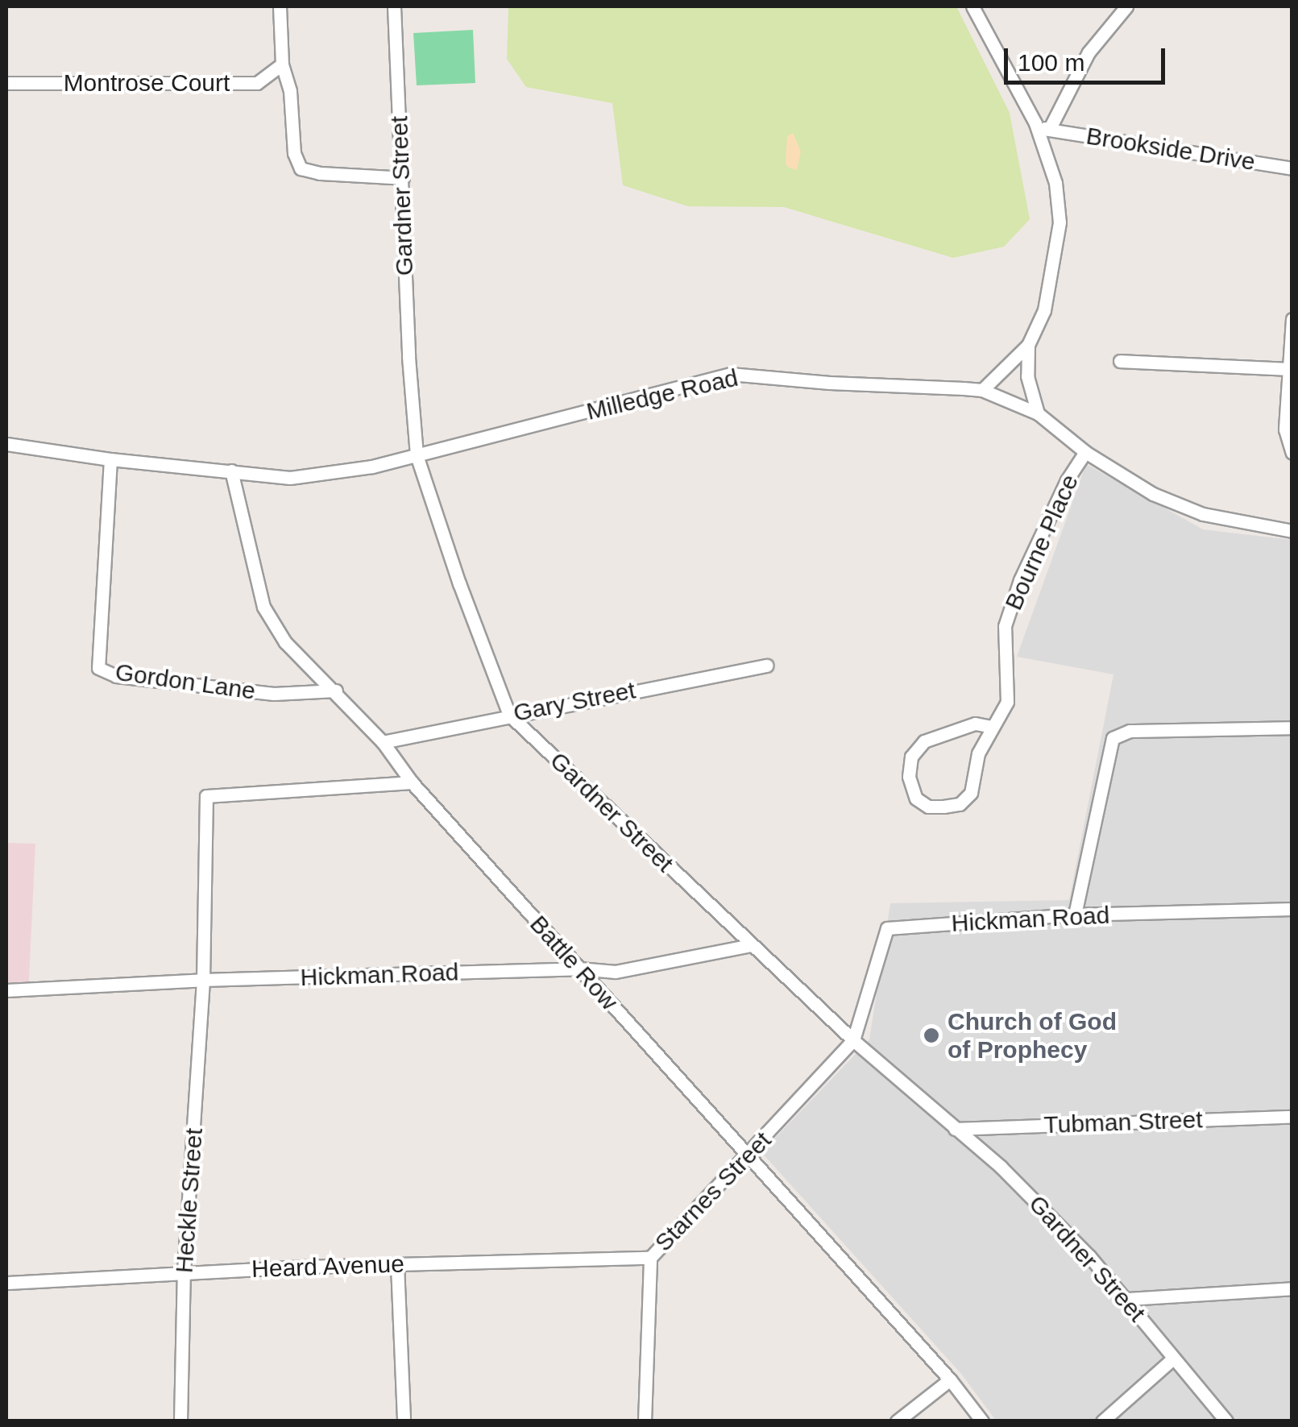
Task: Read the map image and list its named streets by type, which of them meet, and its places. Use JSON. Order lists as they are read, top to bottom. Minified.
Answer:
{"streets":{"street":["Montrose Court","Brookside Drive","Gardner Street","Milledge Road","Bourne Place","Gordon Lane","Gary Street","Hickman Road","Battle Row","Tubman Street","Starnes Street","Heckle Street","Heard Avenue"]},"crossings":[["Gardner Street","Milledge Road"],["Gardner Street","Gary Street"],["Gardner Street","Hickman Road"],["Gardner Street","Tubman Street"],["Gardner Street","Starnes Street"],["Milledge Road","Bourne Place"],["Milledge Road","Gordon Lane"],["Milledge Road","Battle Row"],["Gordon Lane","Battle Row"],["Gary Street","Battle Row"],["Hickman Road","Battle Row"],["Hickman Road","Starnes Street"],["Hickman Road","Heckle Street"],["Battle Row","Starnes Street"],["Starnes Street","Heard Avenue"],["Heckle Street","Heard Avenue"]],"places":["Church of God of Prophecy"],"scale_bar":"100 m"}
